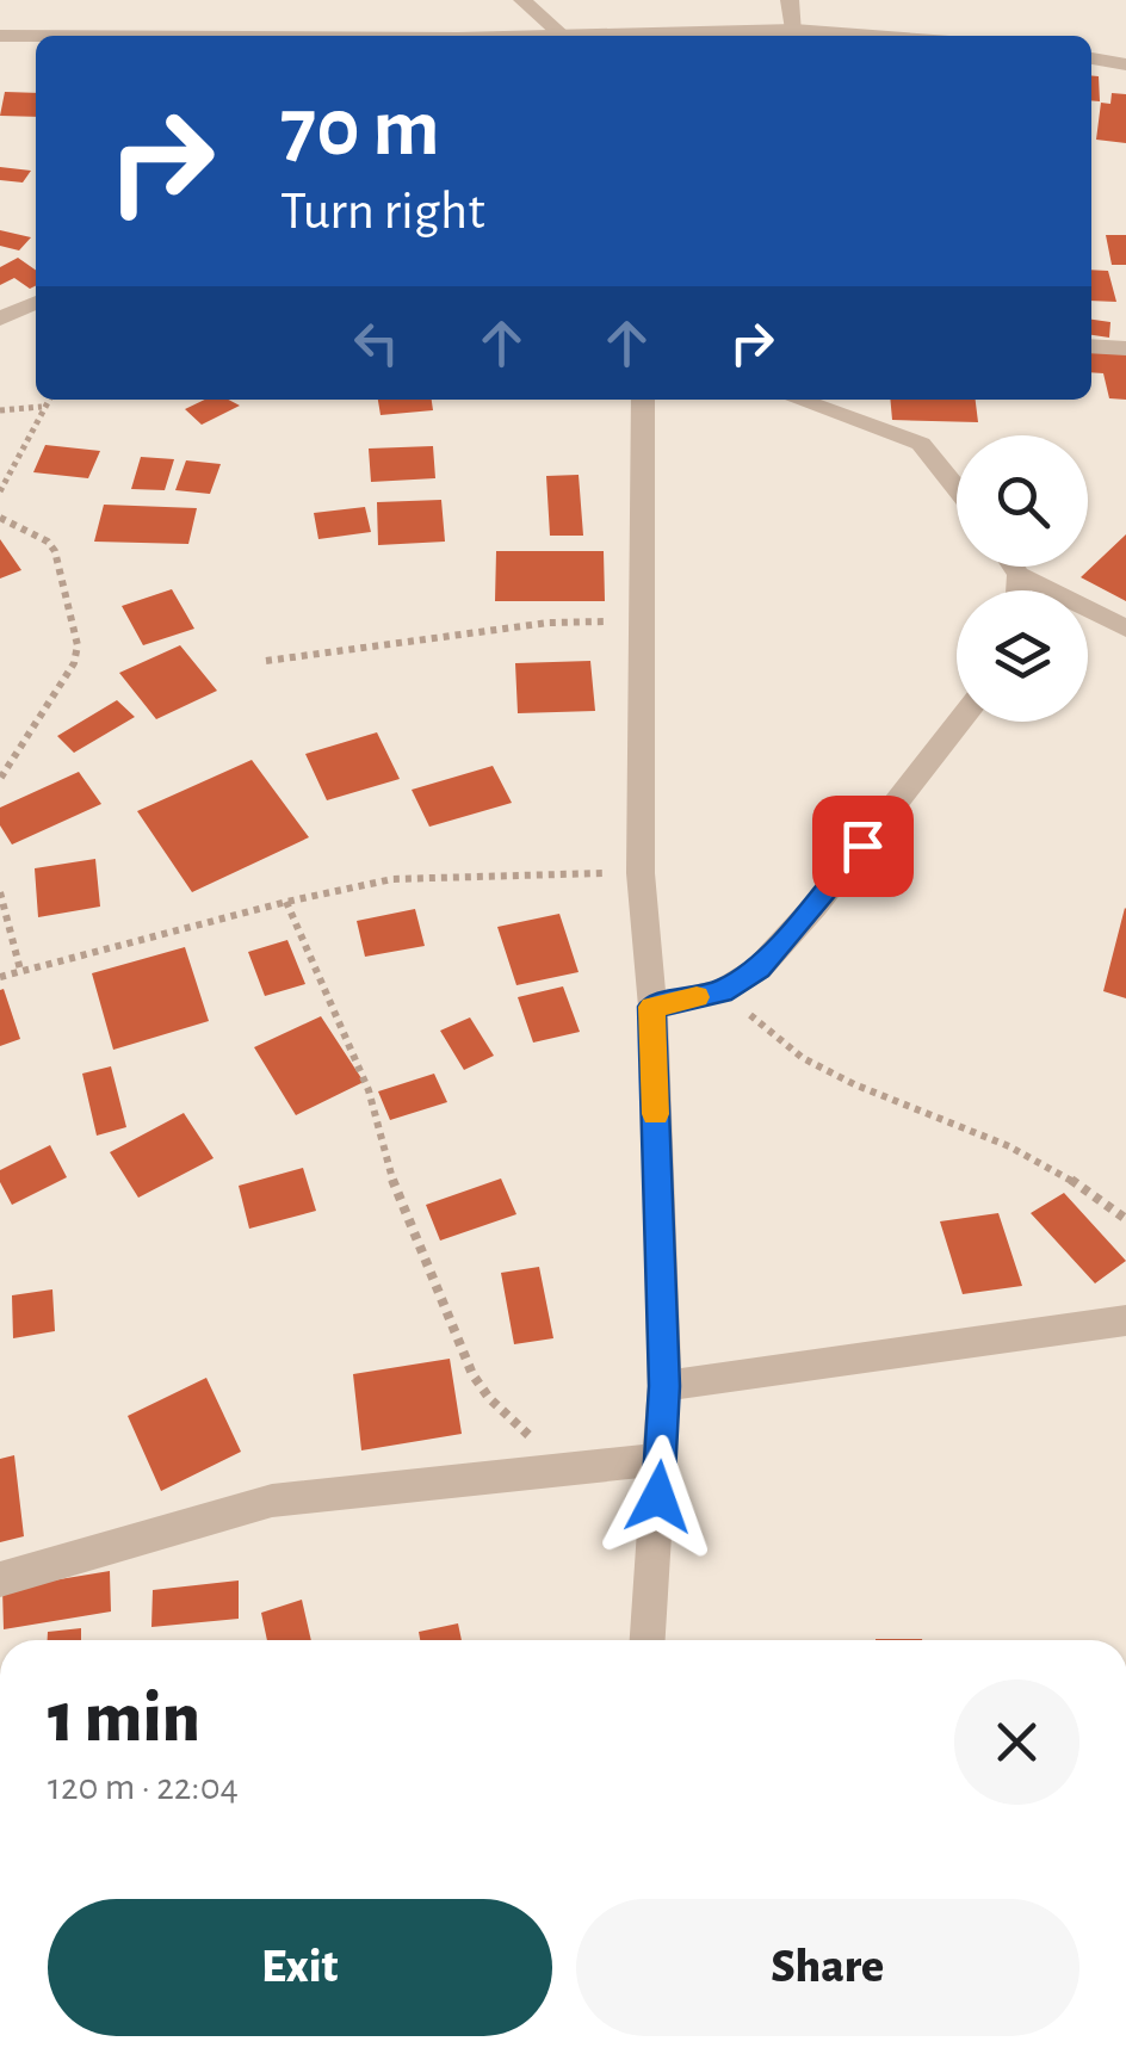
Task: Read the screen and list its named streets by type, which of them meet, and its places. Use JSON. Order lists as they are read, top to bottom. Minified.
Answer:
{"page":{"turn":["70 m","Turn right"],"heading":["1 min","120 m · 22:04"],"buttons":["Exit","Share"]}}
